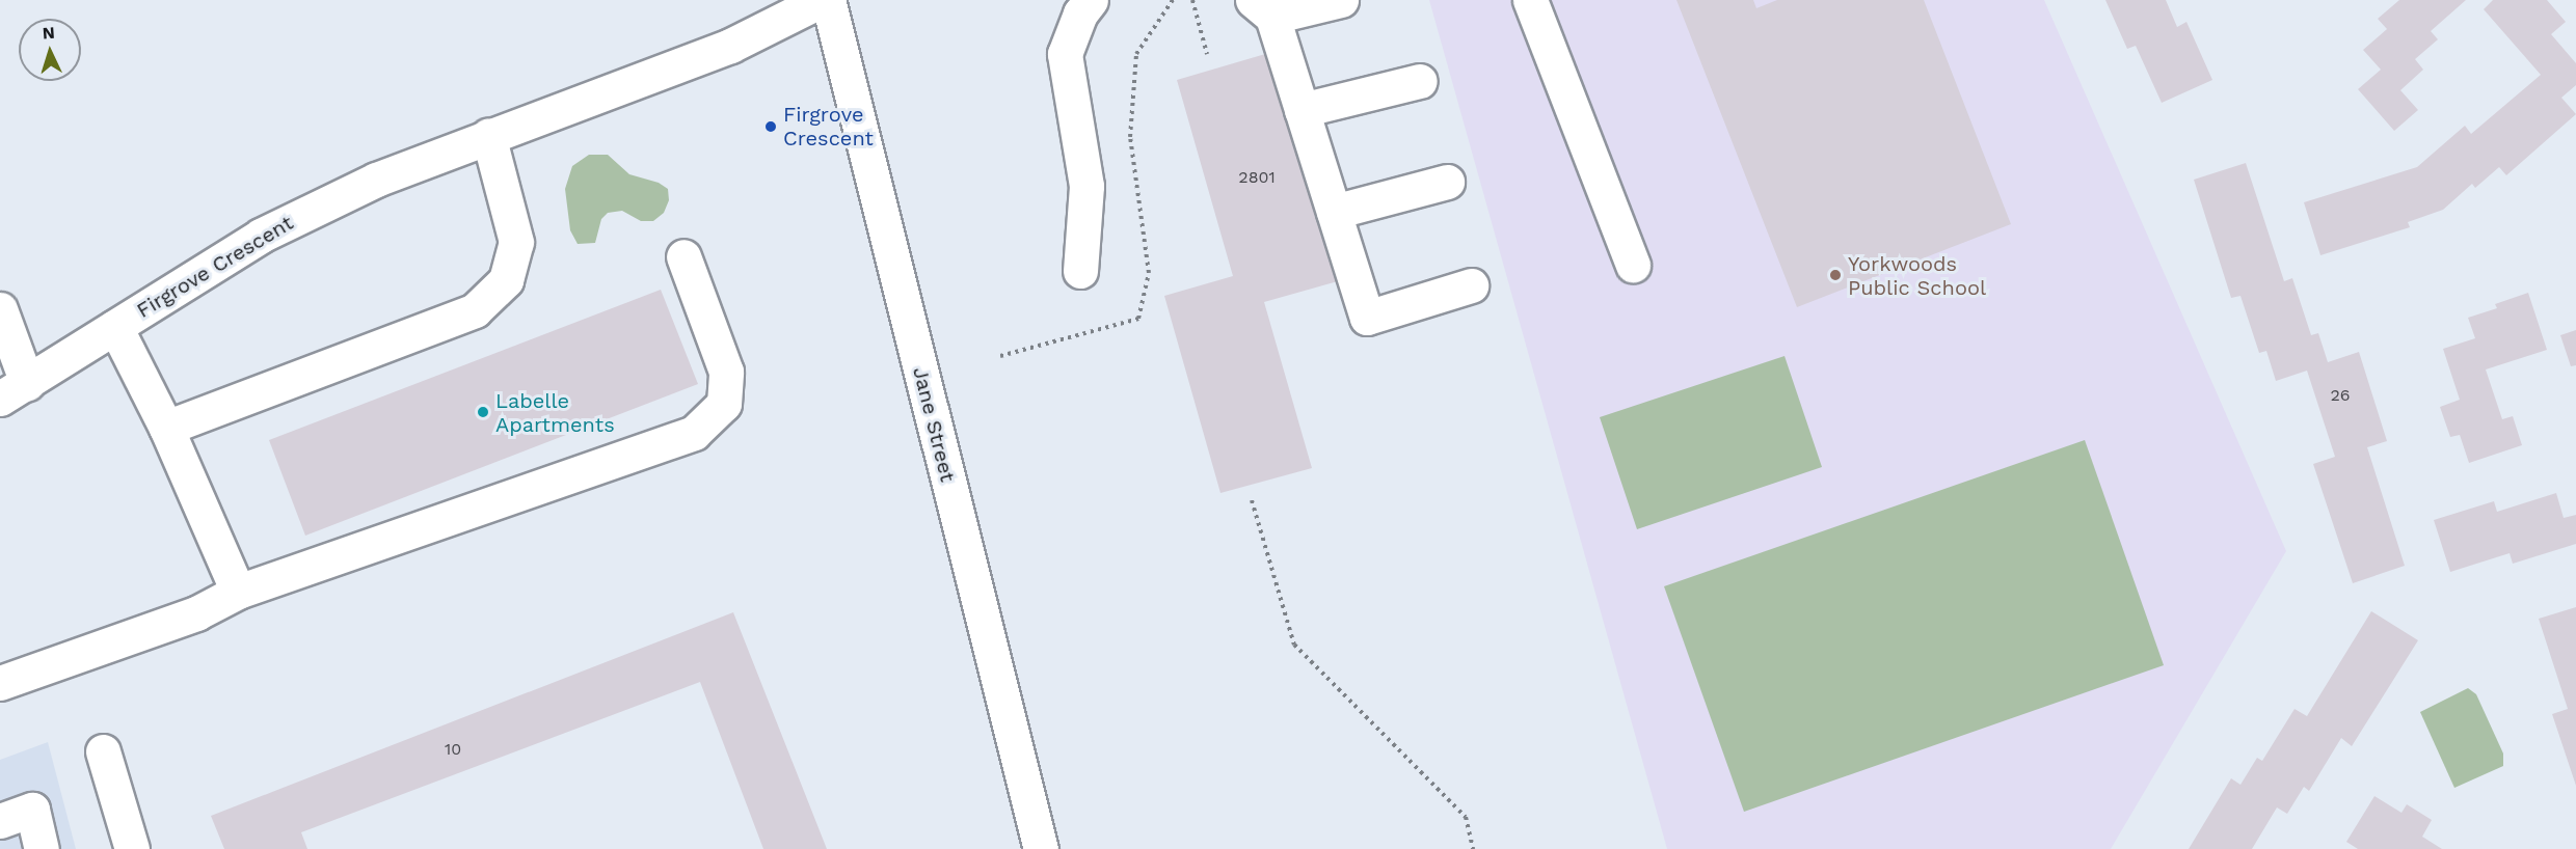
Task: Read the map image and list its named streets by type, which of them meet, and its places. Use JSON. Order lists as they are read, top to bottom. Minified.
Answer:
{"streets":{"street":["Firgrove Crescent","Jane Street"]},"places":["Firgrove Crescent","Yorkwoods Public School","Labelle Apartments"],"house_numbers":["2801","26","10"],"north":"top"}
